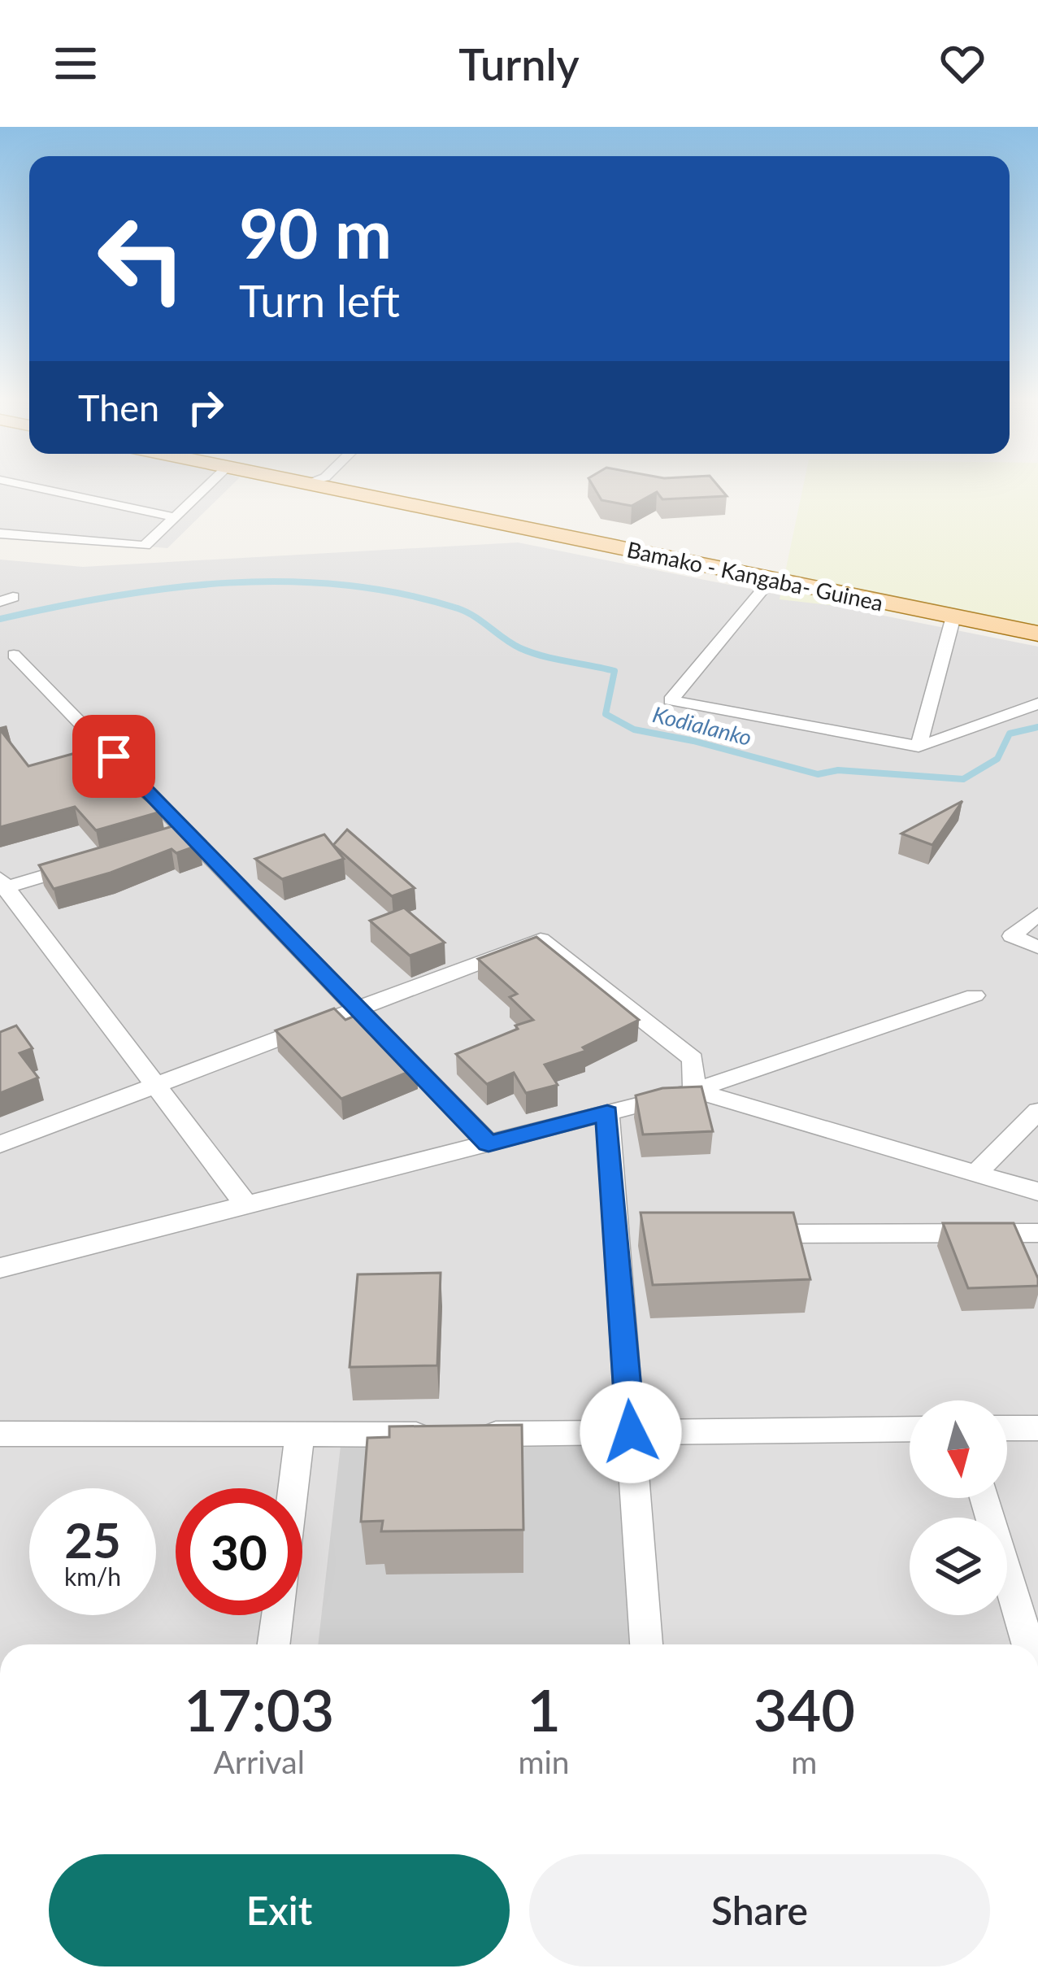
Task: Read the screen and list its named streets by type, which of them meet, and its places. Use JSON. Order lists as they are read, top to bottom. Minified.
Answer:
{"streets":{"main road":["Bamako - Kangaba- Guinea"]},"water":["Kodialanko"],"north":"bottom","page":{"header":"Turnly","turn":["90 m","Turn left"],"then":"Then","speed":"25 km/h","limit":"30","eta":["17:03","Arrival","1","min","340","m"],"buttons":["Exit","Share"]}}
